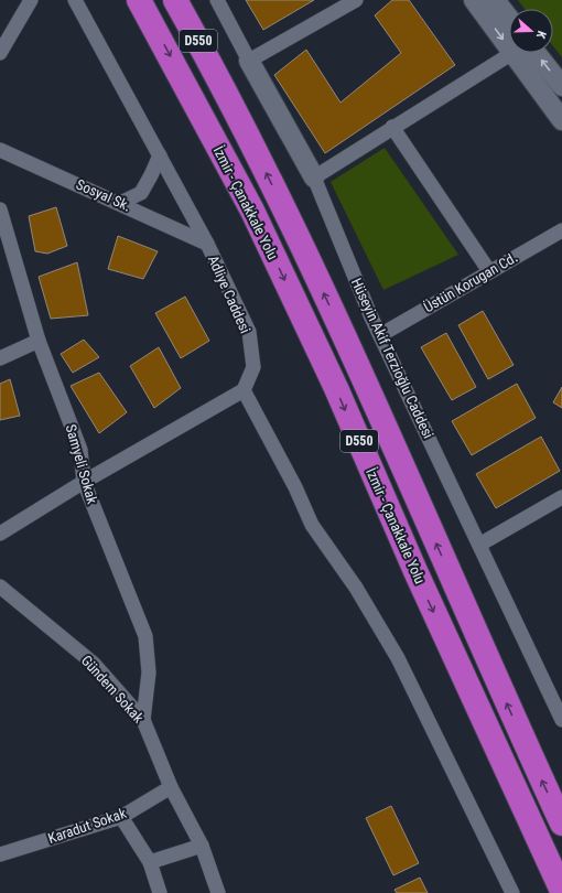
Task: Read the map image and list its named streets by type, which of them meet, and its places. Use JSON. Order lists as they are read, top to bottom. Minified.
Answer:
{"streets":{"highway":["D550","İzmir - Çanakkale Yolu"],"street":["Sosyal Sk.","Üstün Korugan Cd.","Adliye Caddesi","Hüseyin Akif Terzioğlu Caddesi","Samyeli Sokak","Gündem Sokak","Karadut Sokak"]},"crossings":[["Sosyal Sk.","Adliye Caddesi"],["Üstün Korugan Cd.","Hüseyin Akif Terzioğlu Caddesi"],["Samyeli Sokak","Gündem Sokak"],["Gündem Sokak","Karadut Sokak"]],"north":"right"}
